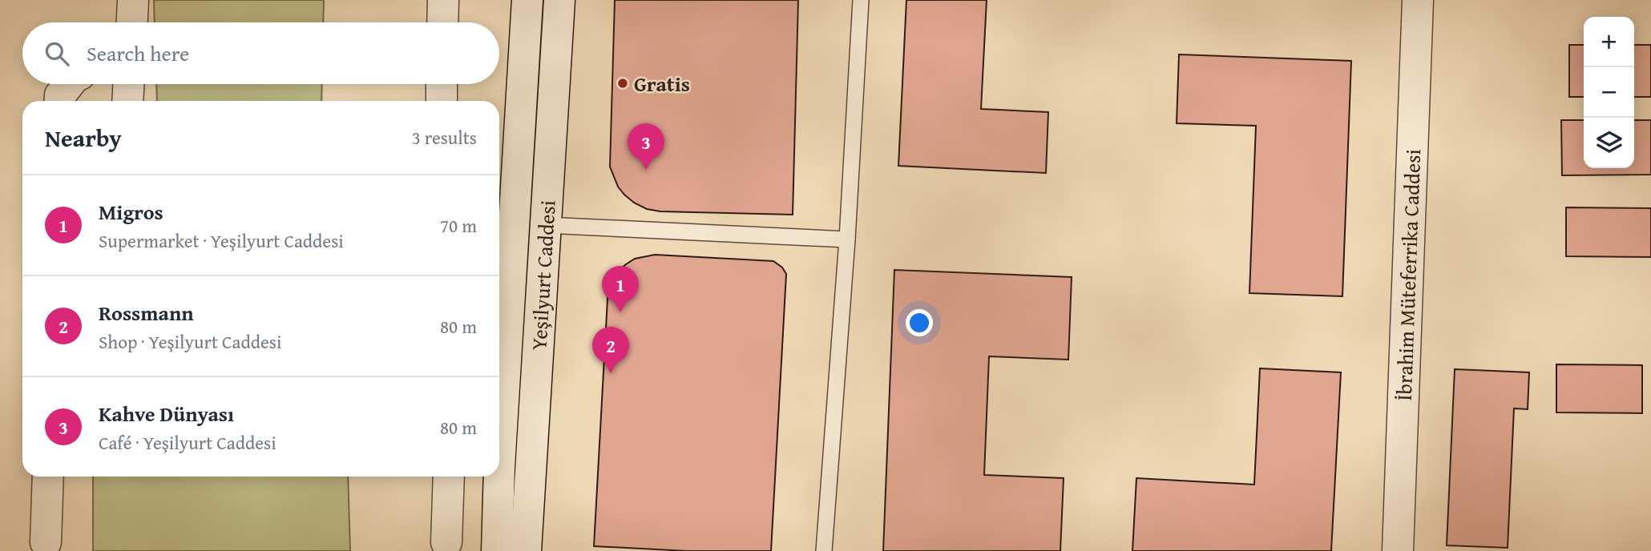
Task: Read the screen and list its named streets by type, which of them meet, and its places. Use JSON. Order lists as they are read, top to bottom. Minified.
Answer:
{"streets":{"main road":["Yeşilyurt Caddesi","İbrahim Müteferrika Caddesi"]},"places":["Gratis"],"page":{"map_buttons":["+","−"],"search":"Search here","heading":["Nearby","3 results"],"pins":["3","1","2"],"list":[{"mark":"1","name":"Migros","note":"Supermarket · Yeşilyurt Caddesi","value":"70 m"},{"mark":"2","name":"Rossmann","note":"Shop · Yeşilyurt Caddesi","value":"80 m"},{"mark":"3","name":"Kahve Dünyası","note":"Café · Yeşilyurt Caddesi","value":"80 m"}]}}
